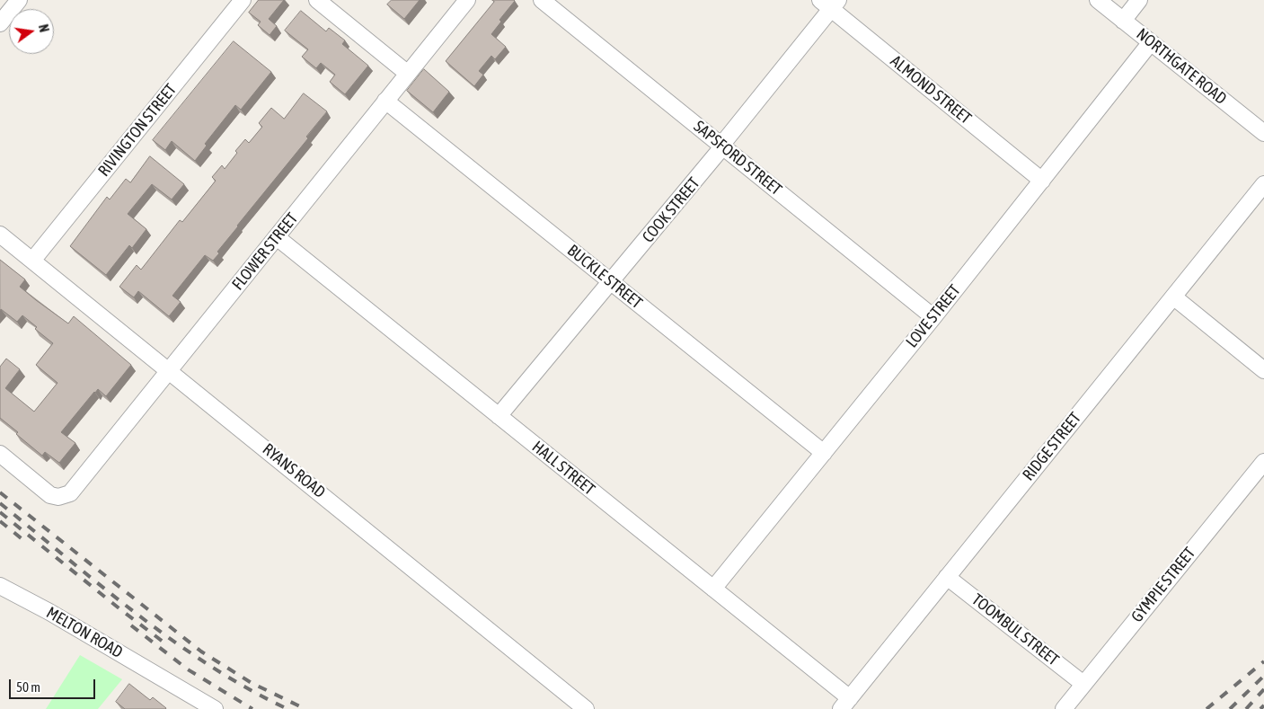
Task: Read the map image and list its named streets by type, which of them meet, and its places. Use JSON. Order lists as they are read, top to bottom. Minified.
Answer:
{"streets":{"street":["NORTHGATE ROAD","ALMOND STREET","RIVINGTON STREET","SAPSFORD STREET","COOK STREET","FLOWER STREET","BUCKLE STREET","LOVE STREET","RIDGE STREET","HALL STREET","RYANS ROAD","GYMPIE STREET","TOOMBUL STREET","MELTON ROAD"]},"crossings":[["NORTHGATE ROAD","LOVE STREET"],["ALMOND STREET","COOK STREET"],["ALMOND STREET","LOVE STREET"],["RIVINGTON STREET","RYANS ROAD"],["SAPSFORD STREET","COOK STREET"],["SAPSFORD STREET","LOVE STREET"],["COOK STREET","BUCKLE STREET"],["COOK STREET","HALL STREET"],["FLOWER STREET","BUCKLE STREET"],["FLOWER STREET","HALL STREET"],["FLOWER STREET","RYANS ROAD"],["BUCKLE STREET","LOVE STREET"],["LOVE STREET","HALL STREET"],["RIDGE STREET","HALL STREET"],["RIDGE STREET","TOOMBUL STREET"],["GYMPIE STREET","TOOMBUL STREET"]],"scale_bar":"50 m","north":"right"}
